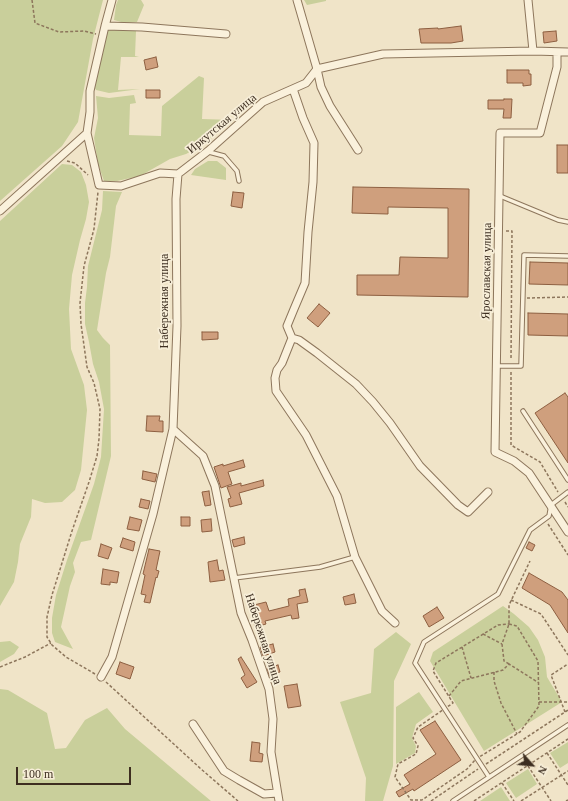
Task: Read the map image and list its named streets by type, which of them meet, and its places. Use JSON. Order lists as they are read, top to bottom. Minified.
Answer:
{"streets":{"street":["Иркутская улица","Ярославская улица","Набережная улица"]},"crossings":[["Иркутская улица","Набережная улица"]],"scale_bar":"100 m","north":"bottom right"}
